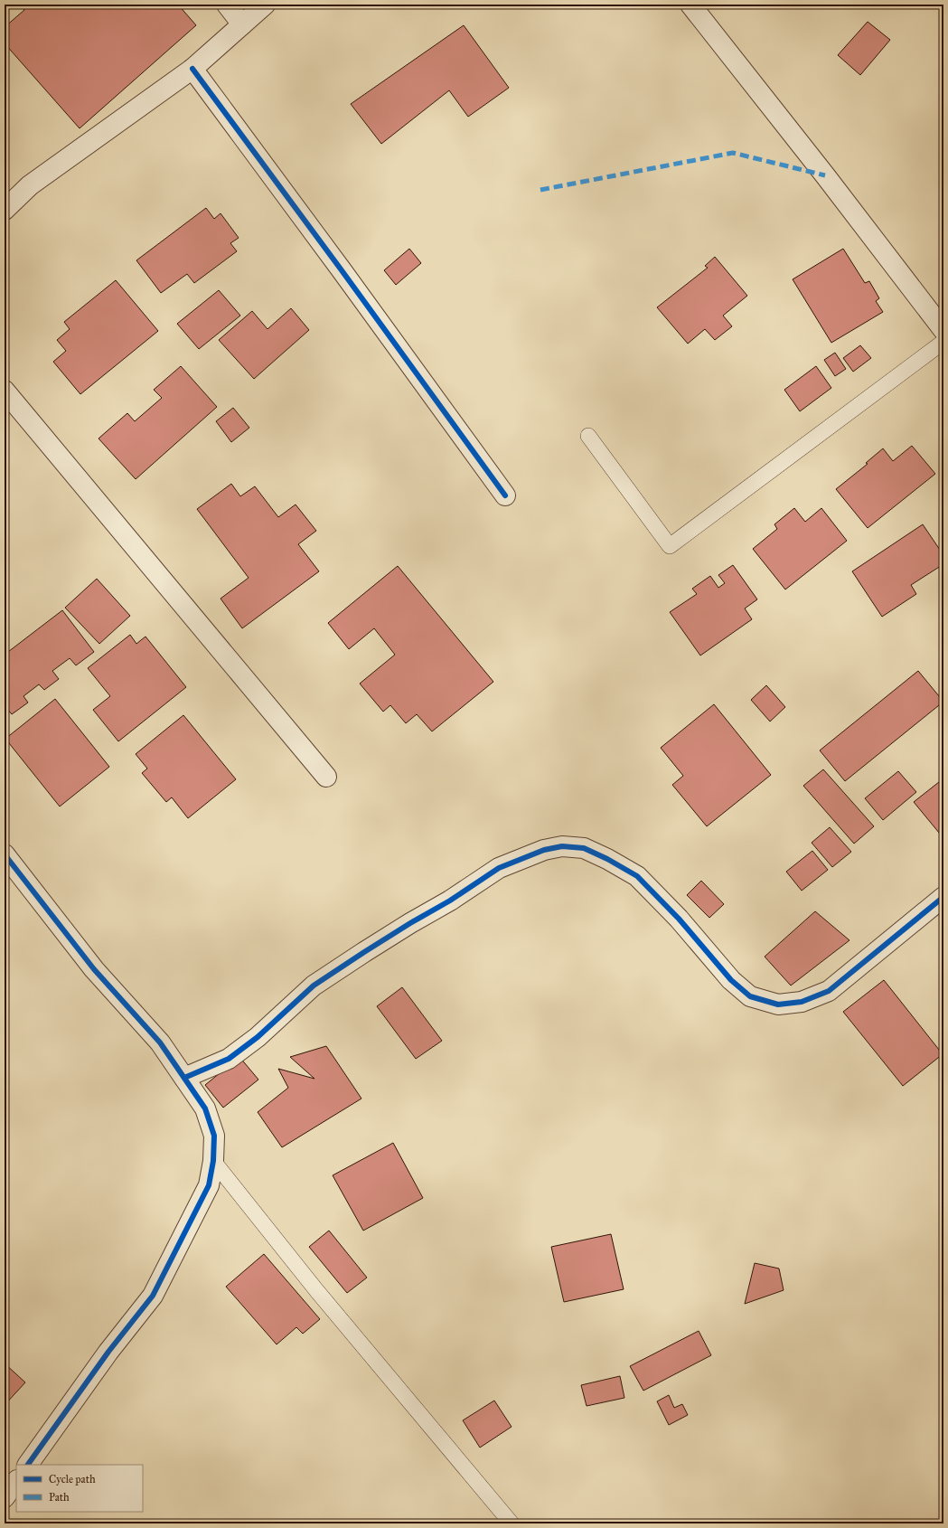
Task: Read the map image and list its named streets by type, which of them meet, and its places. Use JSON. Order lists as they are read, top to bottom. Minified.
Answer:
{"legend":["Cycle path","Path"]}
